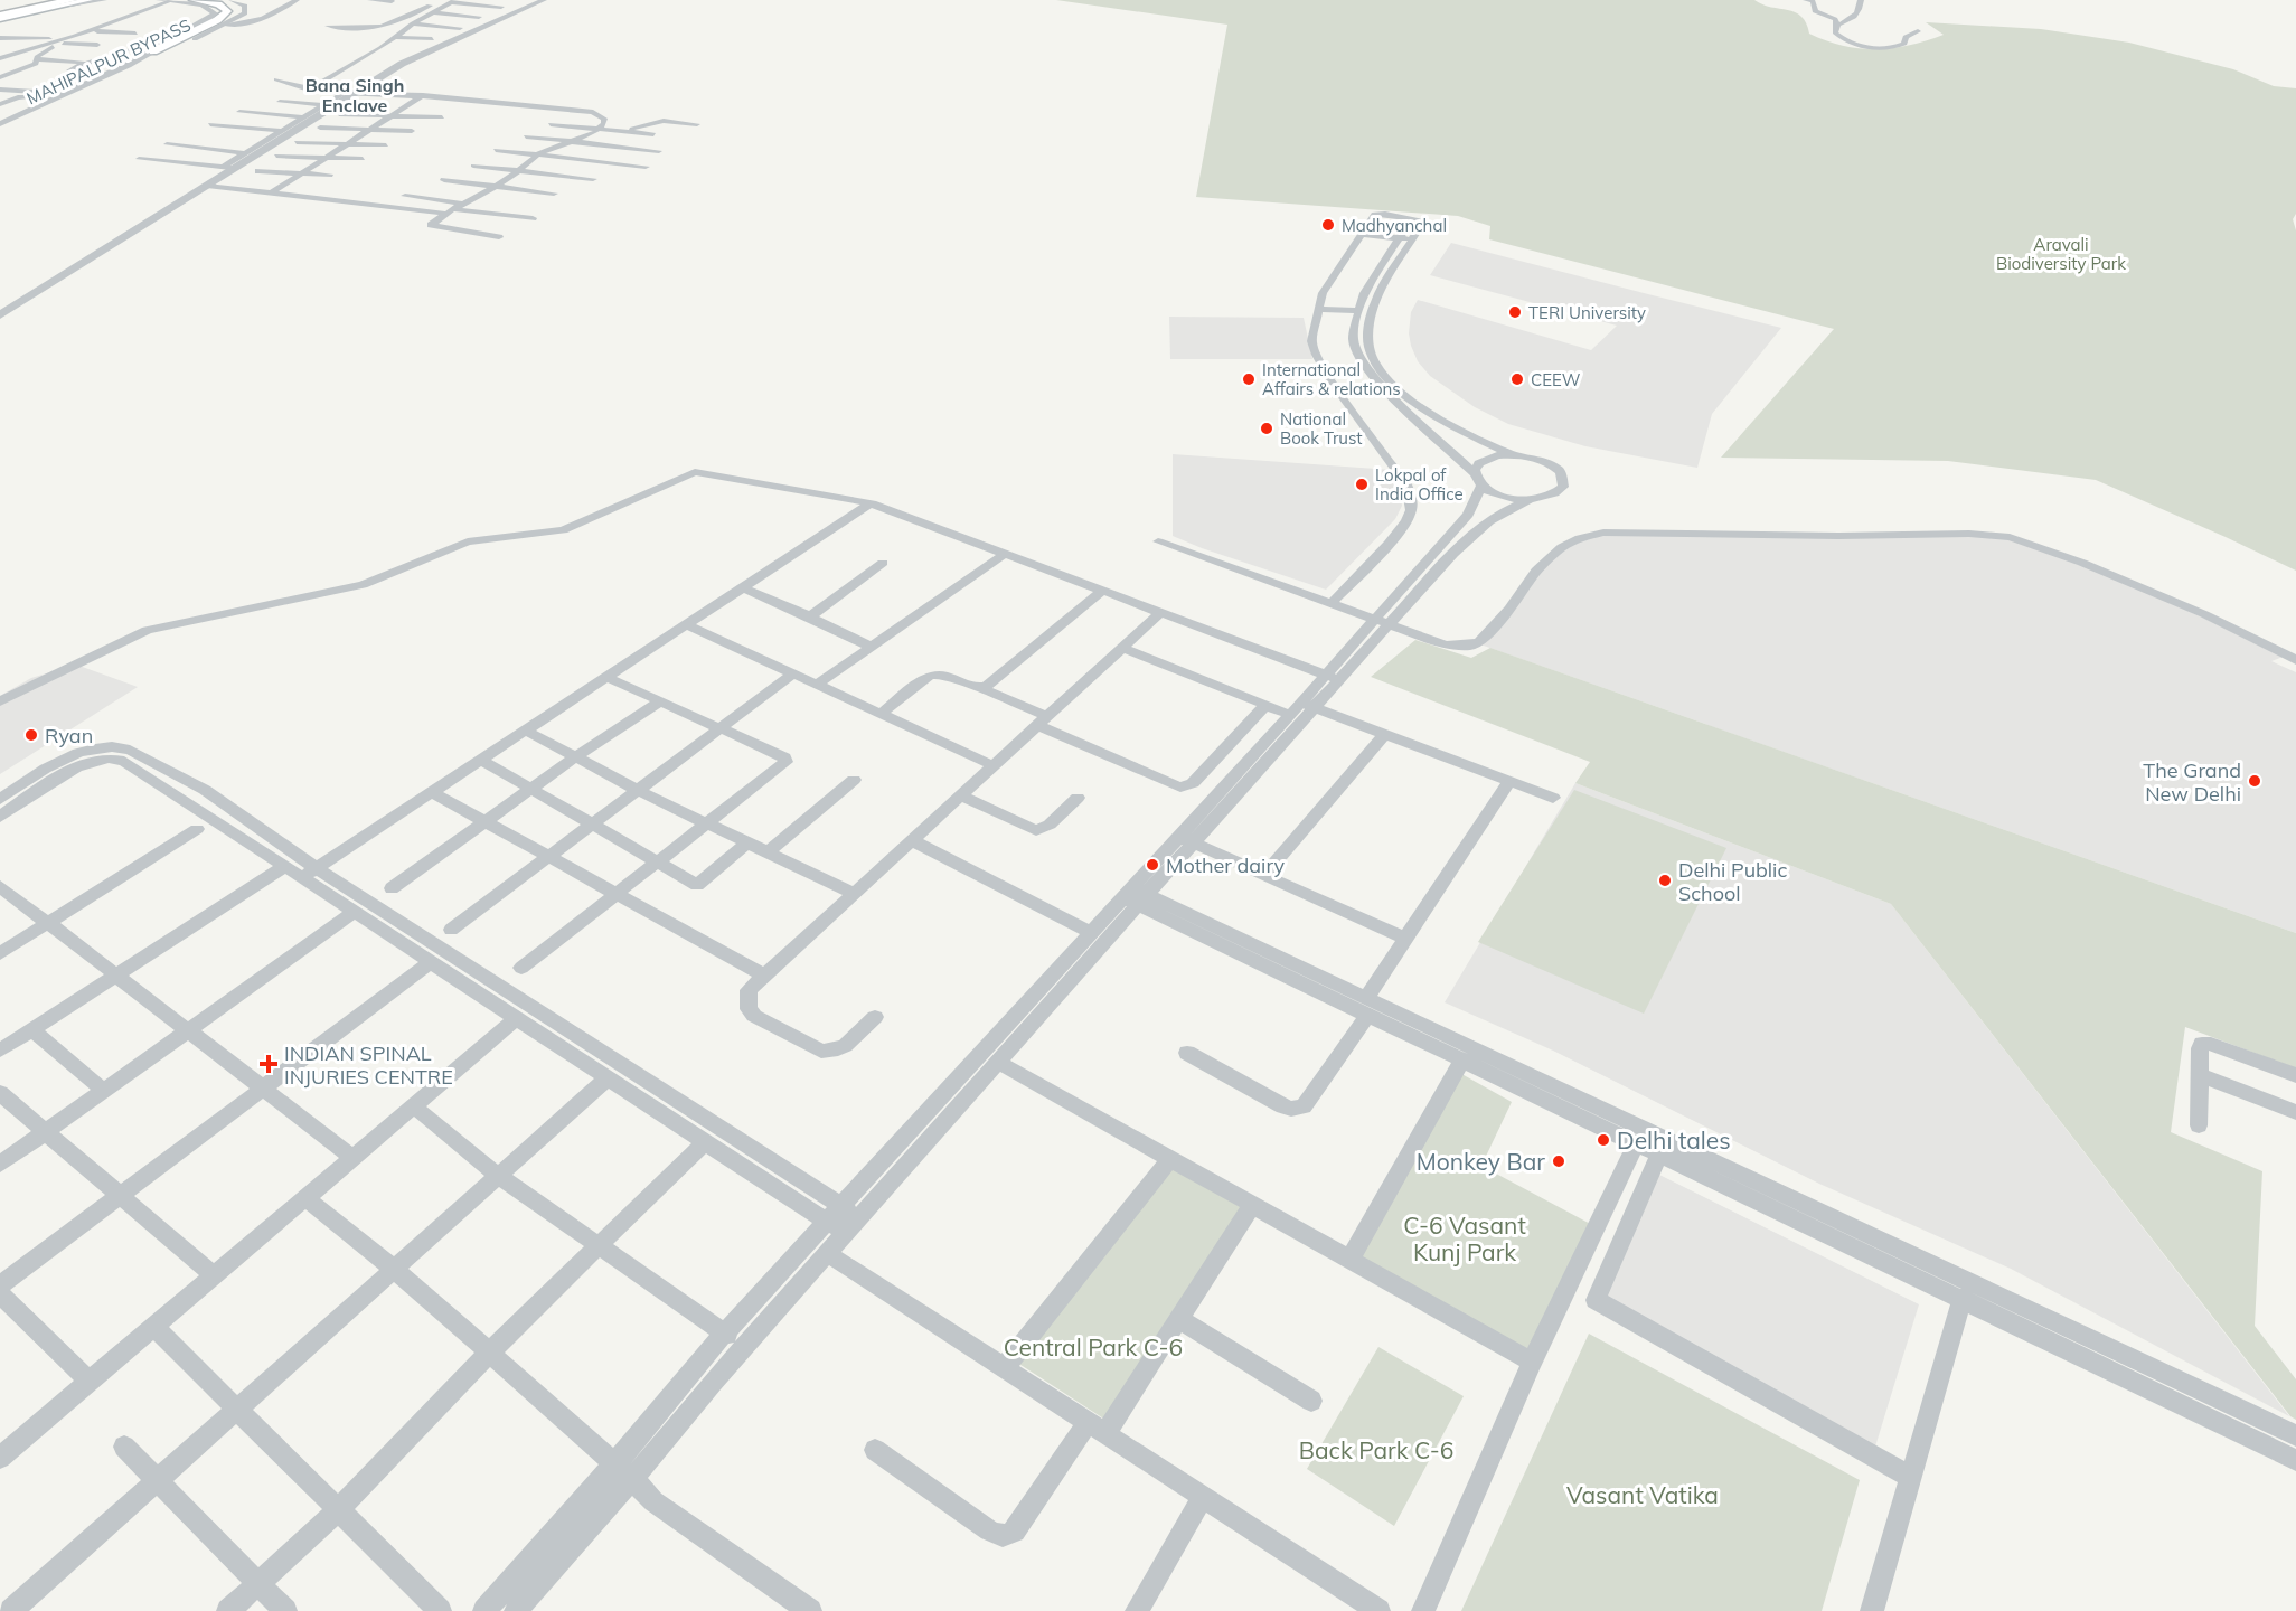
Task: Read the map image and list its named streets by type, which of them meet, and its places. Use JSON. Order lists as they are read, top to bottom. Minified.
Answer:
{"streets":{"street":["MAHIPALPUR BYPASS"]},"districts":["Bana Singh Enclave"],"parks":["Aravali Biodiversity Park","C-6 Vasant Kunj Park","Central Park C-6","Back Park C-6","Vasant Vatika"],"places":{"other":["Madhyanchal","TERI University","International Affairs & relations","CEEW","National Book Trust","Lokpal of India Office","Ryan","The Grand New Delhi","Mother dairy","Delhi Public School","Delhi tales","Monkey Bar"],"health":["INDIAN SPINAL INJURIES CENTRE"]}}
